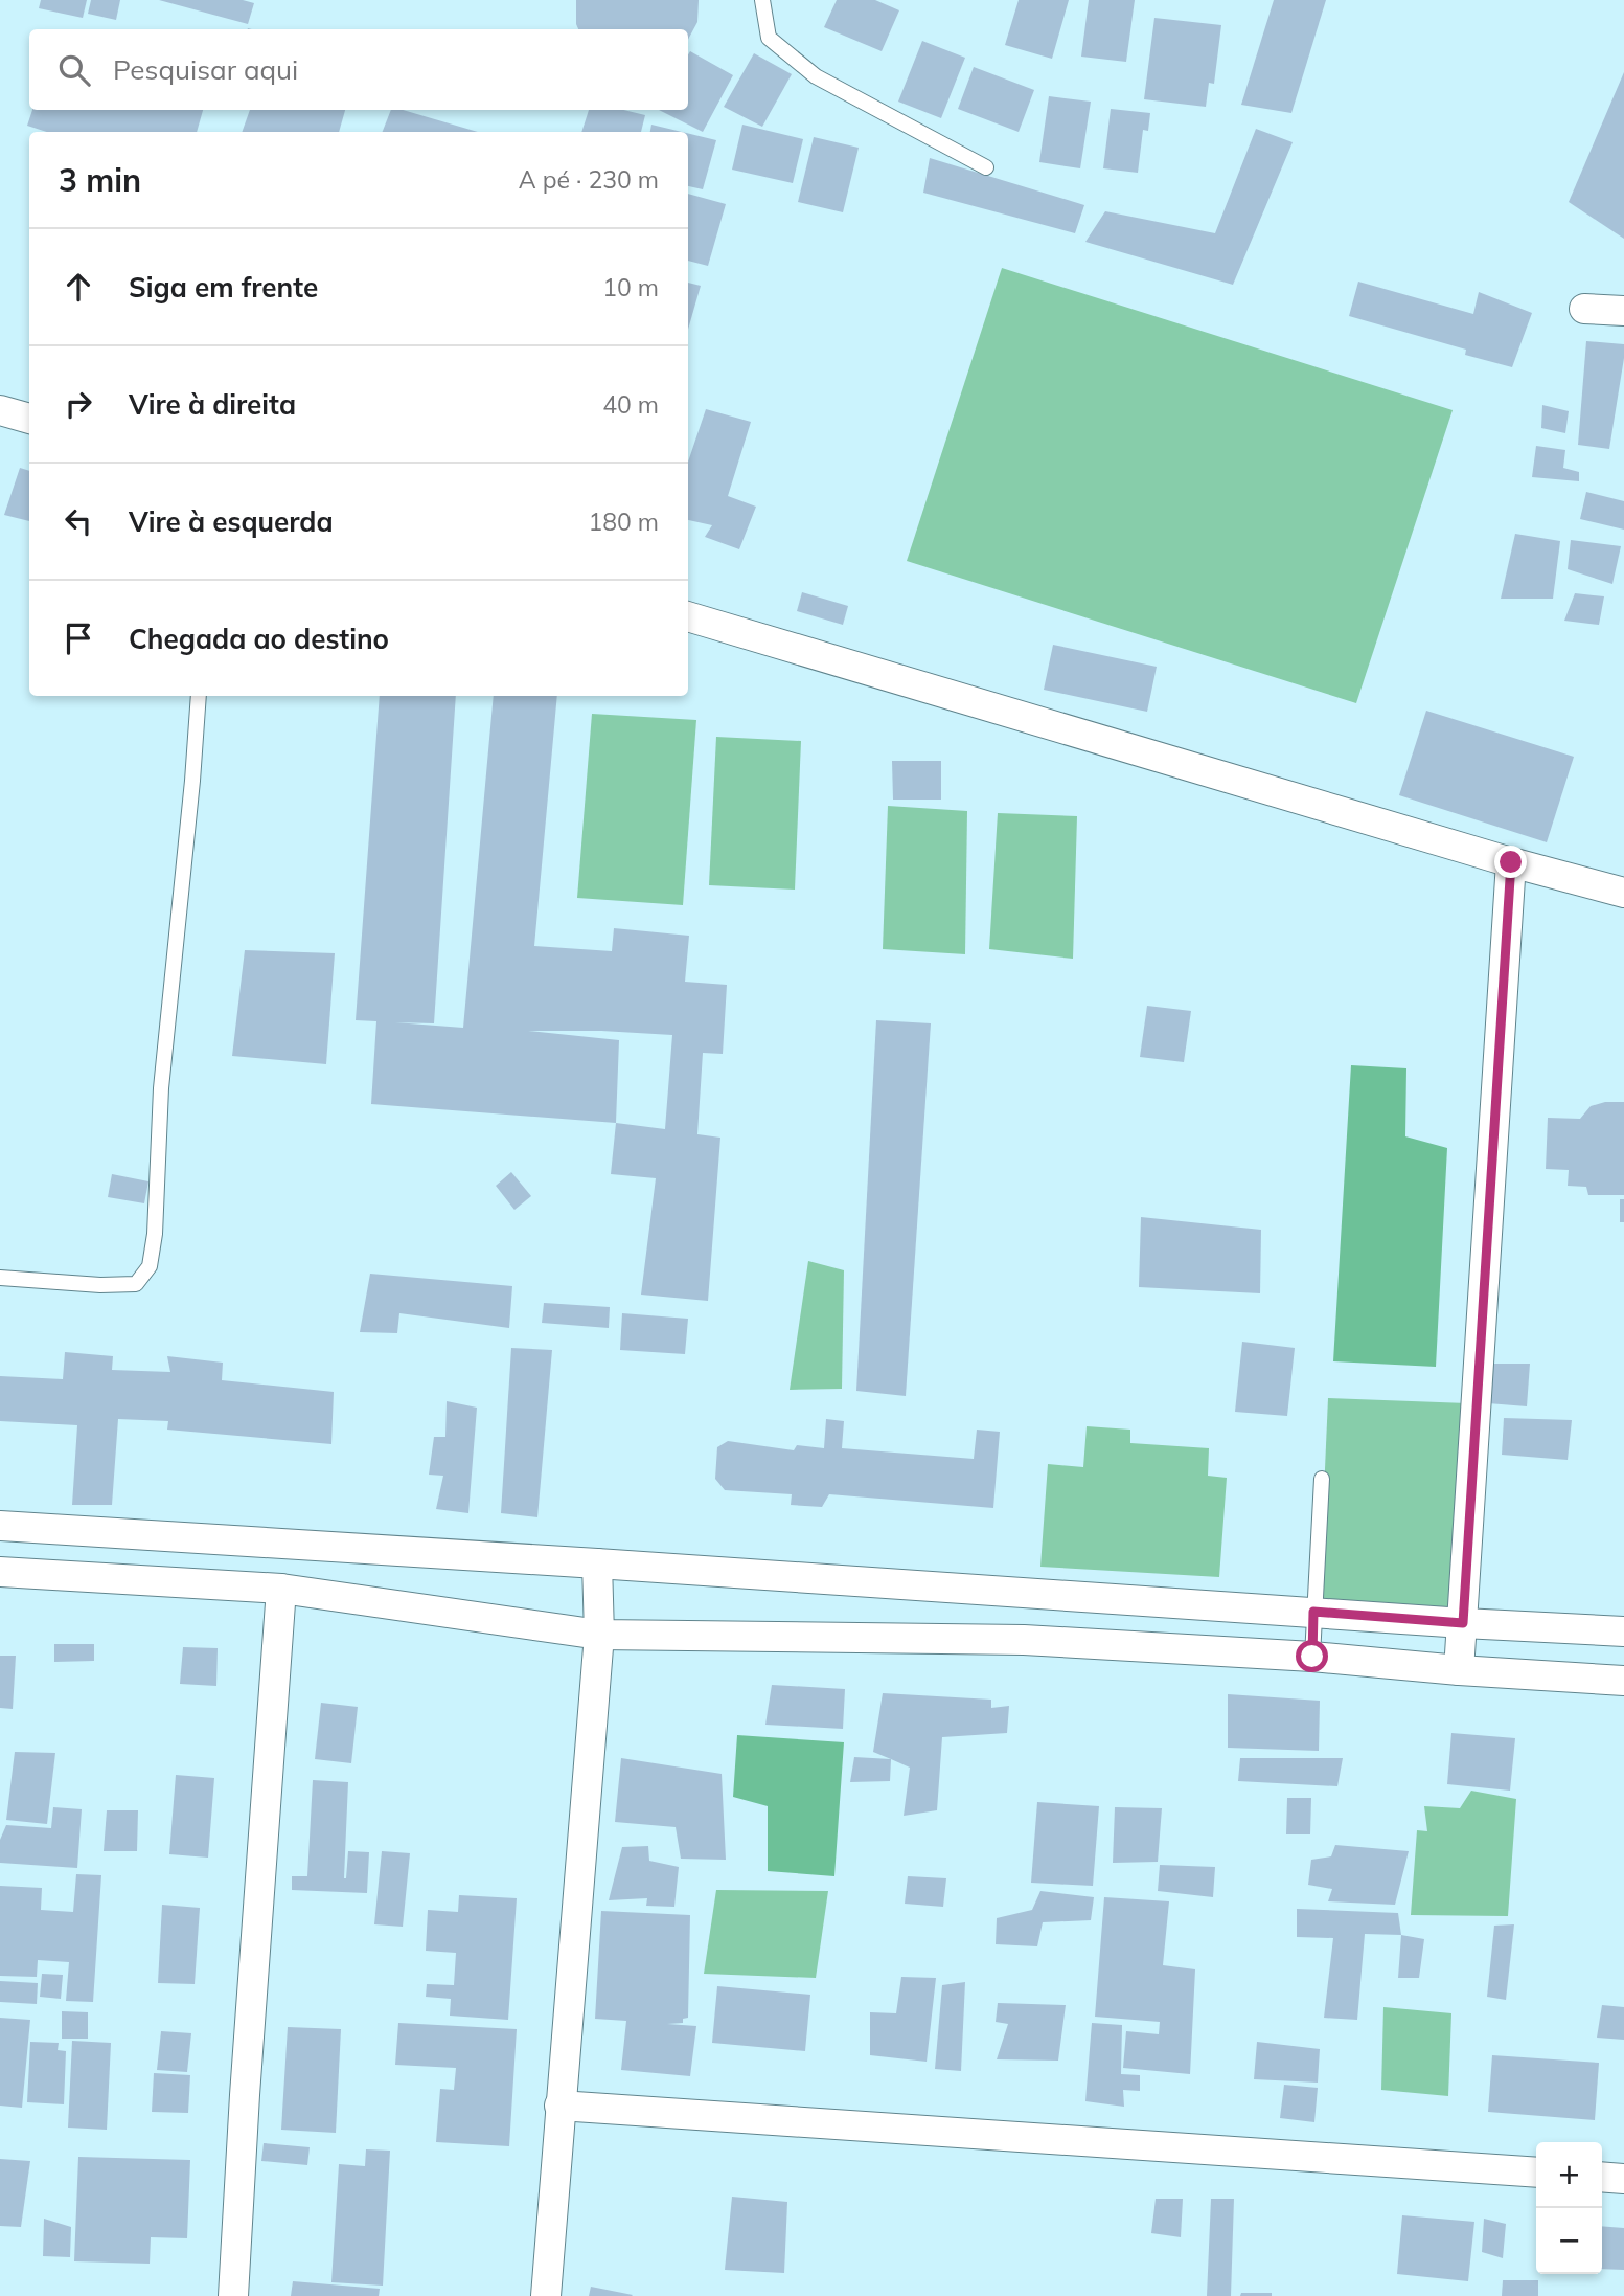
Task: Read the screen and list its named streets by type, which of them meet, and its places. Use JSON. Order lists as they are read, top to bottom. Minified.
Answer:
{"page":{"search":"Pesquisar aqui","heading":["3 min","A pé · 230 m"],"list":[["Siga em frente","10 m"],["Vire à direita","40 m"],["Vire à esquerda","180 m"],"Chegada ao destino"],"map_buttons":["+","−"]}}
